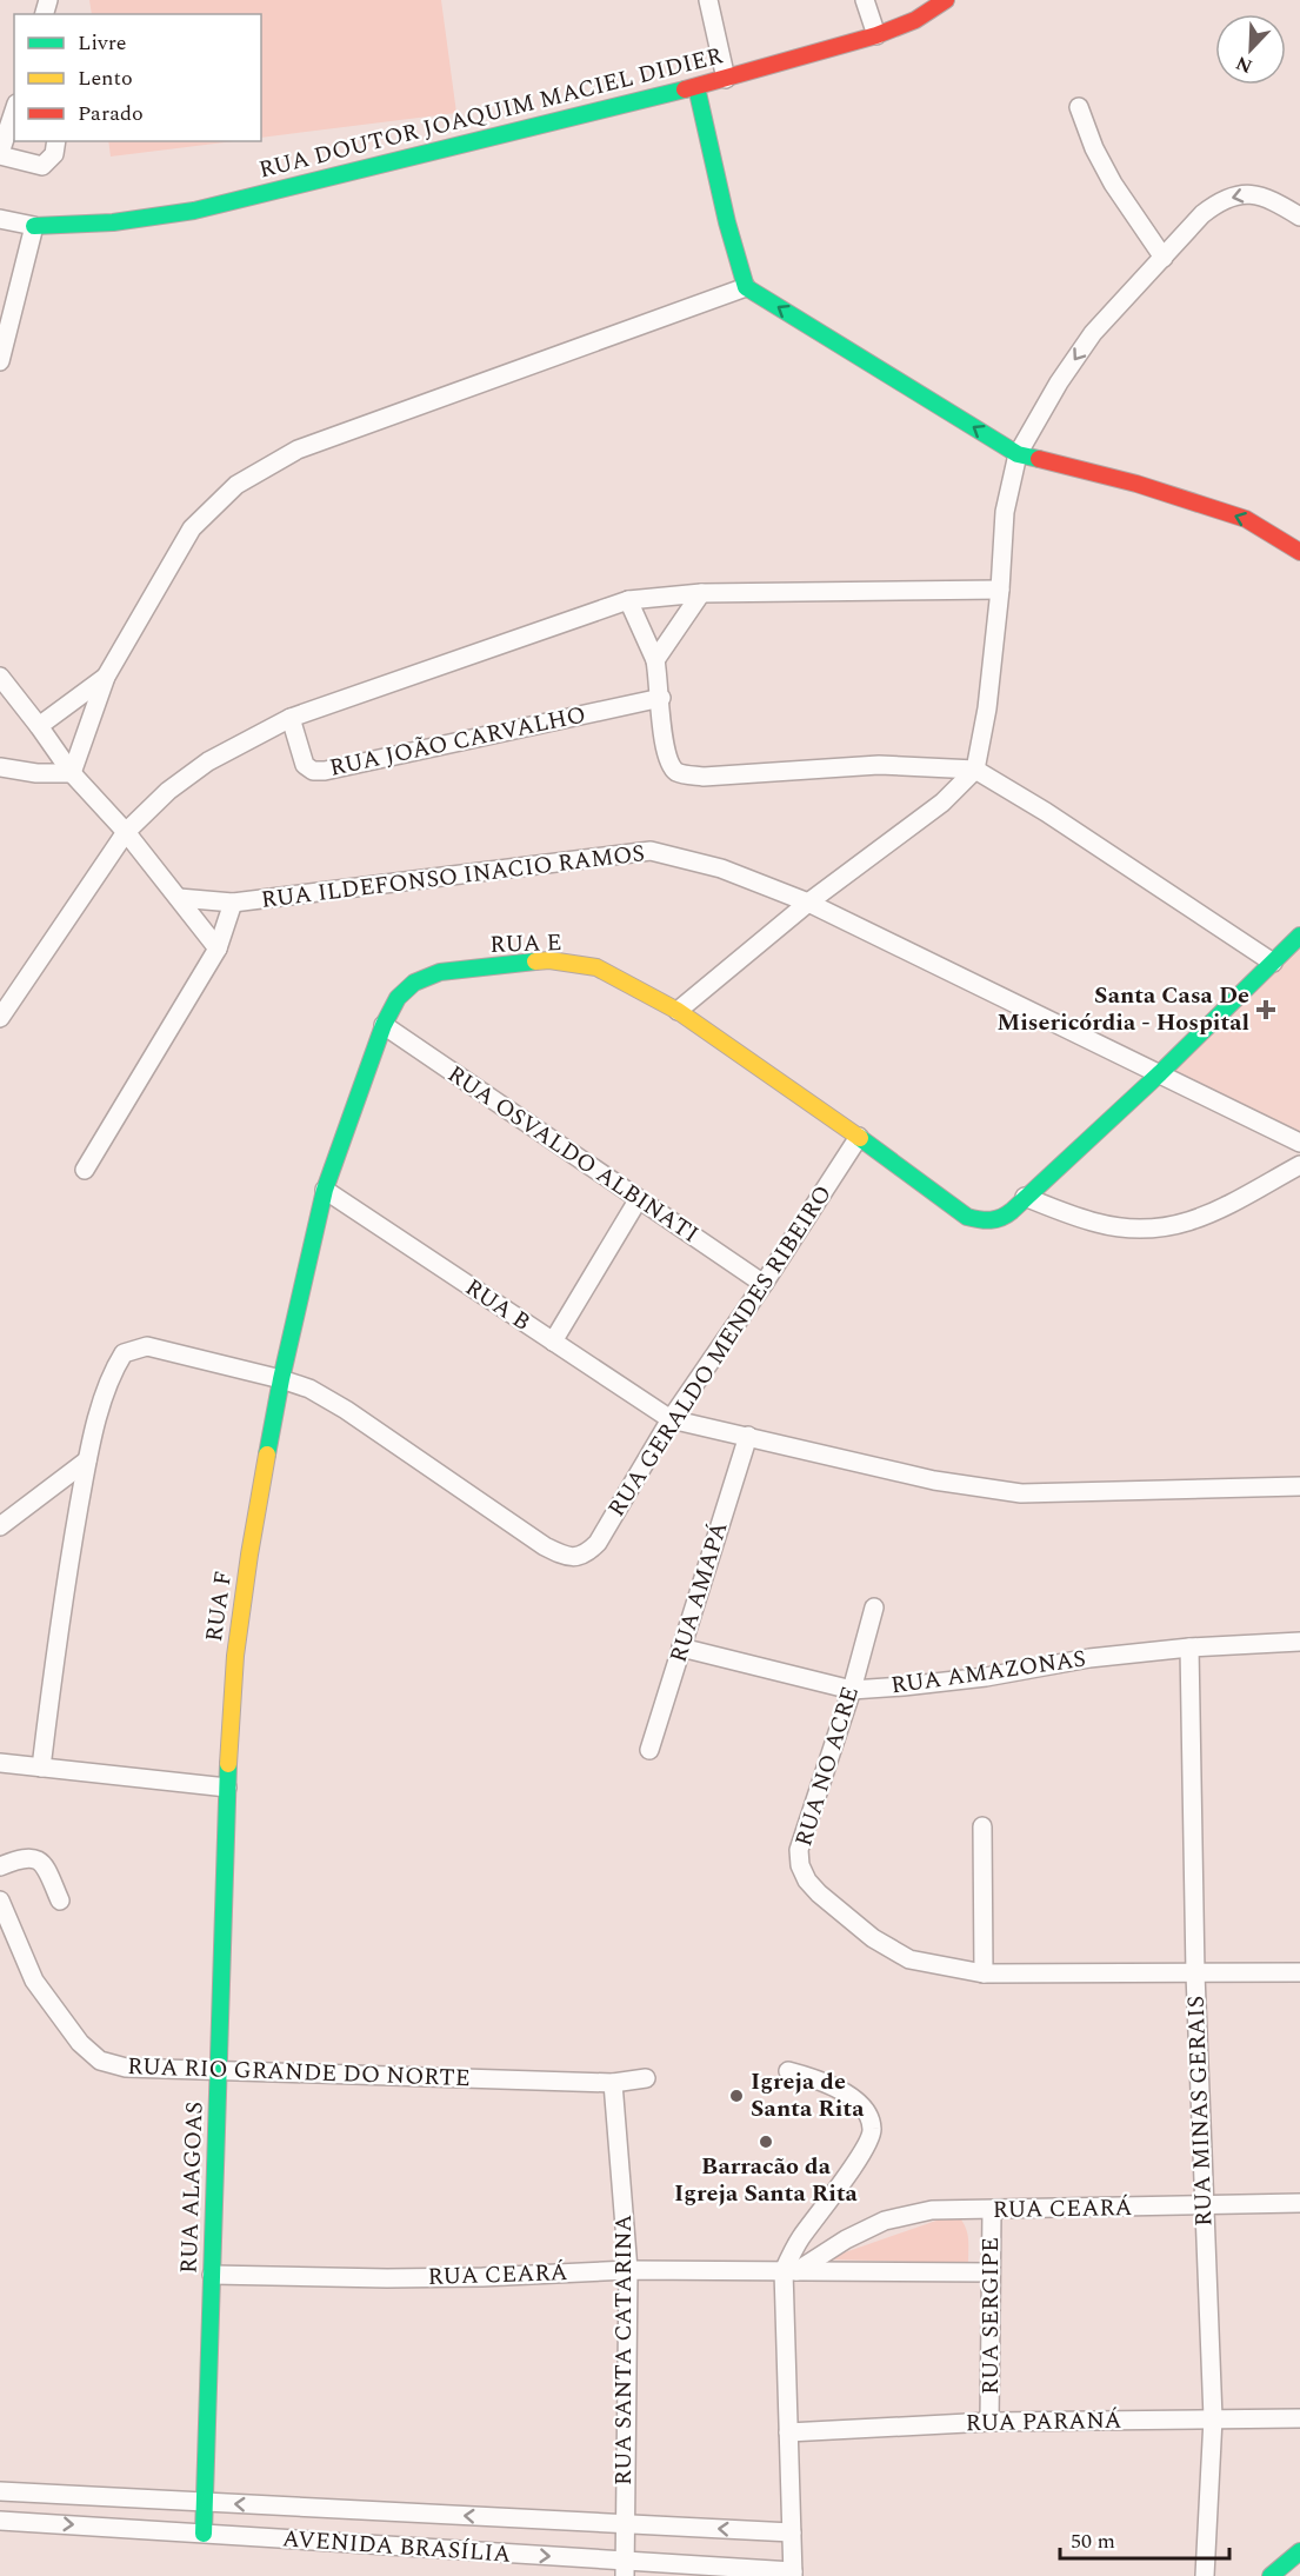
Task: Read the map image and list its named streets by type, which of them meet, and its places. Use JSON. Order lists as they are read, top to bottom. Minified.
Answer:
{"streets":{"street":["RUA DOUTOR JOAQUIM MACIEL DIDIER","RUA JOÃO CARVALHO","RUA ILDEFONSO INACIO RAMOS","RUA E","RUA OSVALDO ALBINATI","RUA B","RUA GERALDO MENDES RIBEIRO","RUA AMAPÁ","RUA F","RUA AMAZONAS","RUA NO ACRE","RUA RIO GRANDE DO NORTE","RUA MINAS GERAIS","RUA ALAGOAS","RUA CEARÁ","RUA SERGIPE","RUA SANTA CATARINA","RUA PARANÁ","AVENIDA BRASÍLIA"]},"crossings":[["RUA E","RUA OSVALDO ALBINATI"],["RUA E","RUA B"],["RUA E","RUA GERALDO MENDES RIBEIRO"],["RUA E","RUA F"],["RUA OSVALDO ALBINATI","RUA GERALDO MENDES RIBEIRO"],["RUA B","RUA GERALDO MENDES RIBEIRO"],["RUA GERALDO MENDES RIBEIRO","RUA F"],["RUA AMAPÁ","RUA AMAZONAS"],["RUA F","RUA ALAGOAS"],["RUA AMAZONAS","RUA NO ACRE"],["RUA AMAZONAS","RUA MINAS GERAIS"],["RUA NO ACRE","RUA MINAS GERAIS"],["RUA RIO GRANDE DO NORTE","RUA ALAGOAS"],["RUA RIO GRANDE DO NORTE","RUA SANTA CATARINA"],["RUA MINAS GERAIS","RUA CEARÁ"],["RUA MINAS GERAIS","RUA PARANÁ"],["RUA ALAGOAS","RUA CEARÁ"],["RUA ALAGOAS","AVENIDA BRASÍLIA"],["RUA CEARÁ","RUA SERGIPE"],["RUA CEARÁ","RUA SANTA CATARINA"],["RUA SERGIPE","RUA PARANÁ"],["RUA SANTA CATARINA","AVENIDA BRASÍLIA"]],"places":{"health":["Santa Casa De Misericórdia - Hospital"],"other":["Igreja de Santa Rita","Barracão da Igreja Santa Rita"]},"legend":["Livre","Lento","Parado"],"scale_bar":"50 m","north":"bottom left"}
